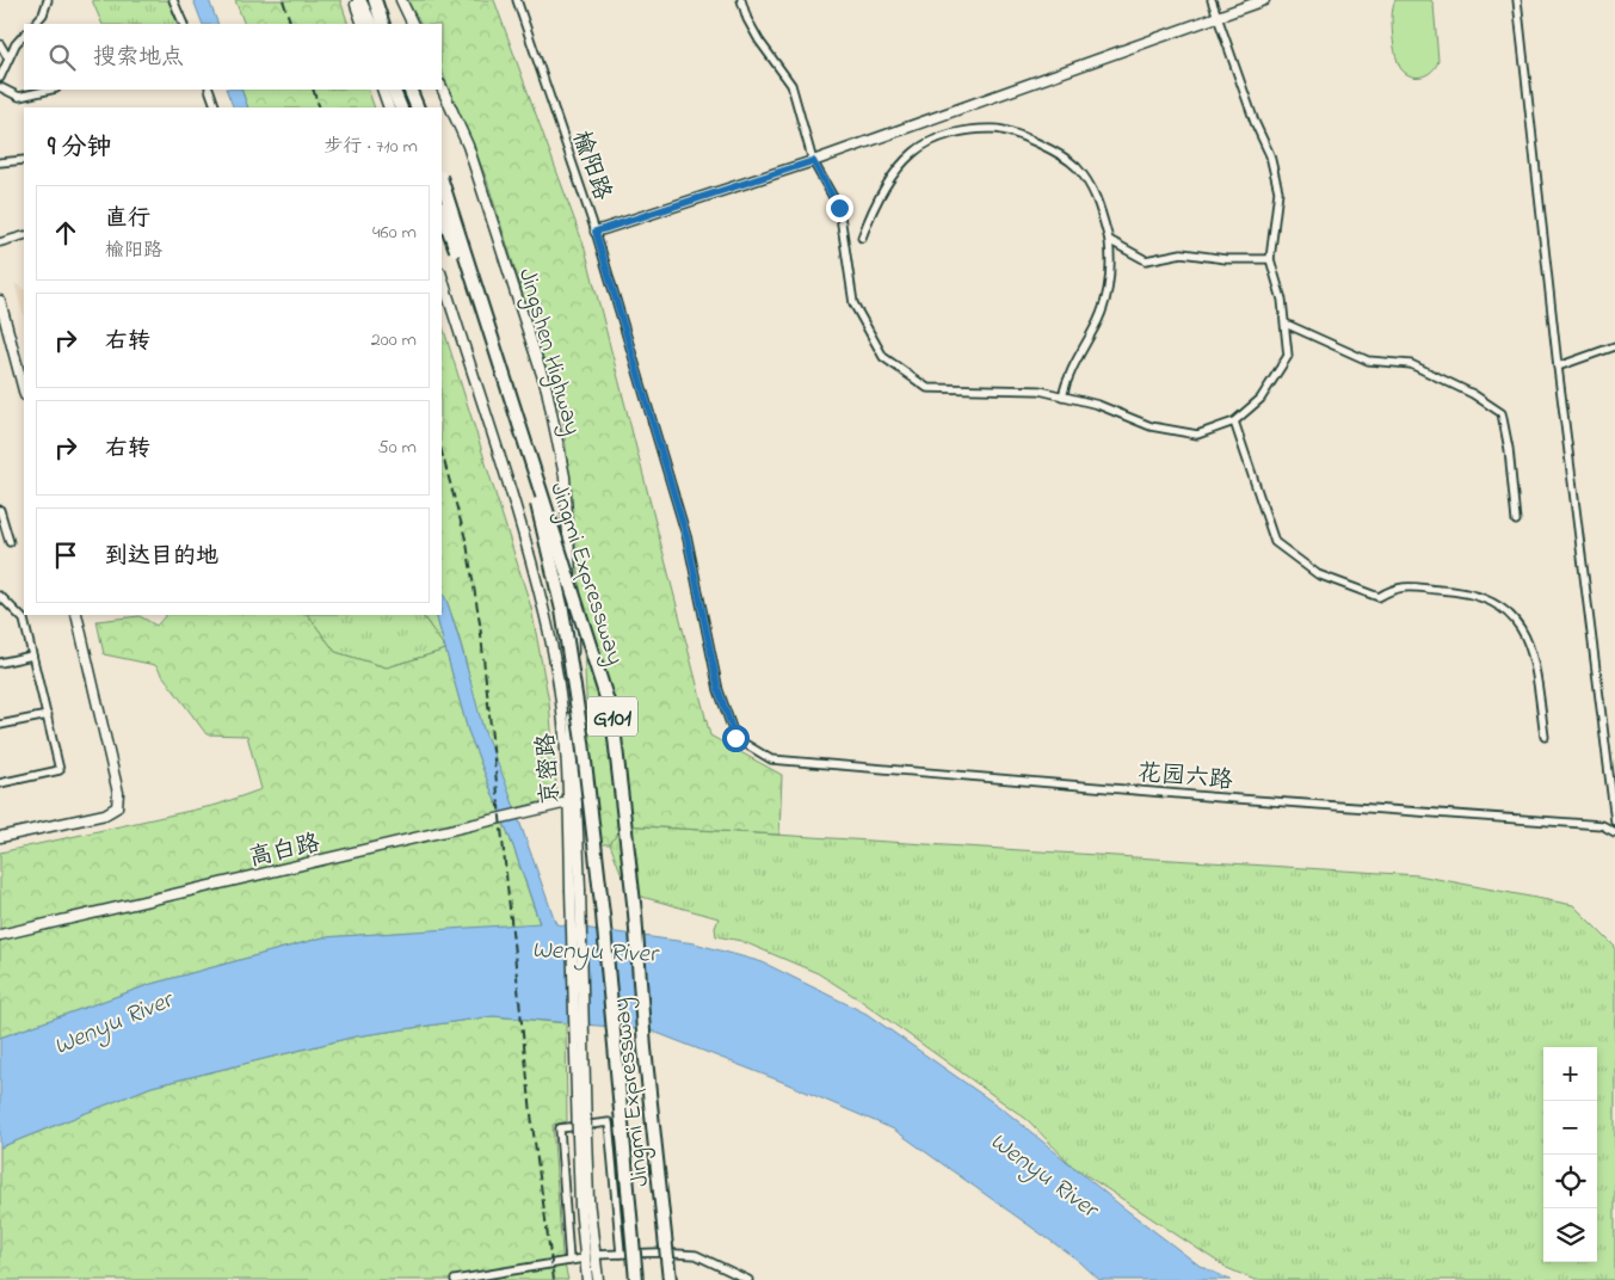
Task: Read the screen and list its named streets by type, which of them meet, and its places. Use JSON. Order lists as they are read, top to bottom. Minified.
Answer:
{"streets":{"highway":["Jingmi Expressway","G101"],"main road":["Jingshen Highway","京密路","高白路"],"street":["榆阳路","花园六路"]},"crossings":[["榆阳路","花园六路"],["Jingshen Highway","京密路"],["Jingshen Highway","高白路"],["京密路","高白路"]],"water":["Wenyu River"],"page":{"search":"搜索地点","heading":["9 分钟","步行 · 710 m"],"list":[["直行","榆阳路","460 m"],["右转","200 m"],["右转","50 m"],"到达目的地"],"map_buttons":["+","−"]}}
